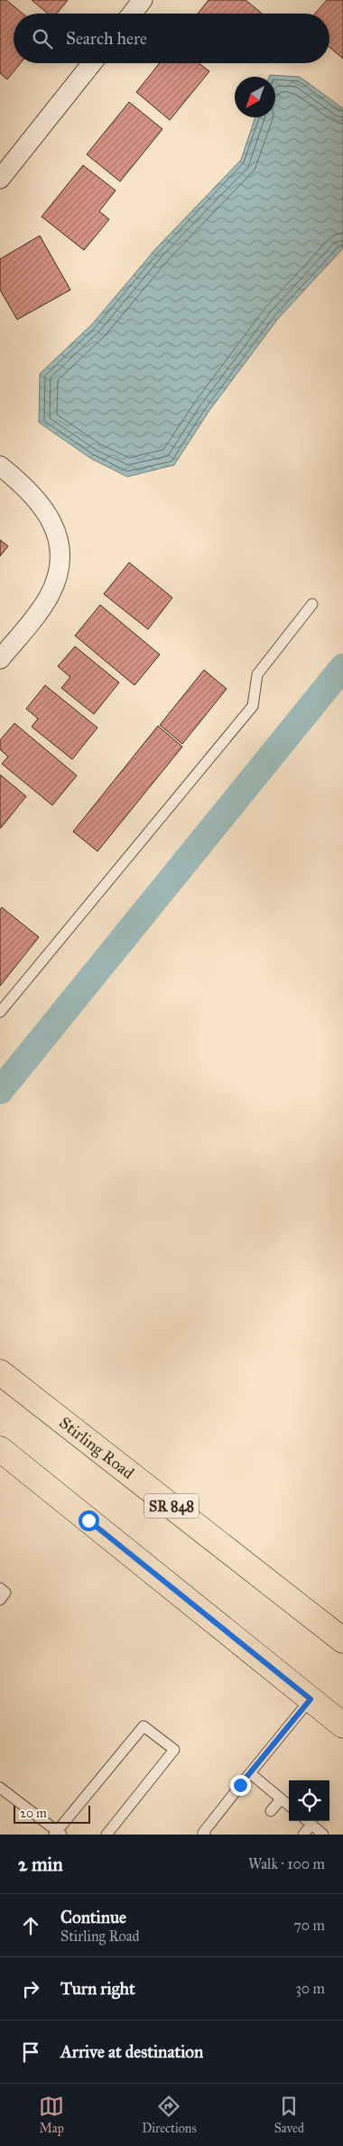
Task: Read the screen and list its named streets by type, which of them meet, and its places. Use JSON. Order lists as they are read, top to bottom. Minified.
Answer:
{"streets":{"main road":["Stirling Road","SR 848"]},"scale_bar":"20 m","north":"bottom left","page":{"search":"Search here","scale":"20 m","heading":["2 min","Walk · 100 m"],"list":[["Continue","Stirling Road","70 m"],["Turn right","30 m"],"Arrive at destination"],"nav":["Map","Directions","Saved"]}}
